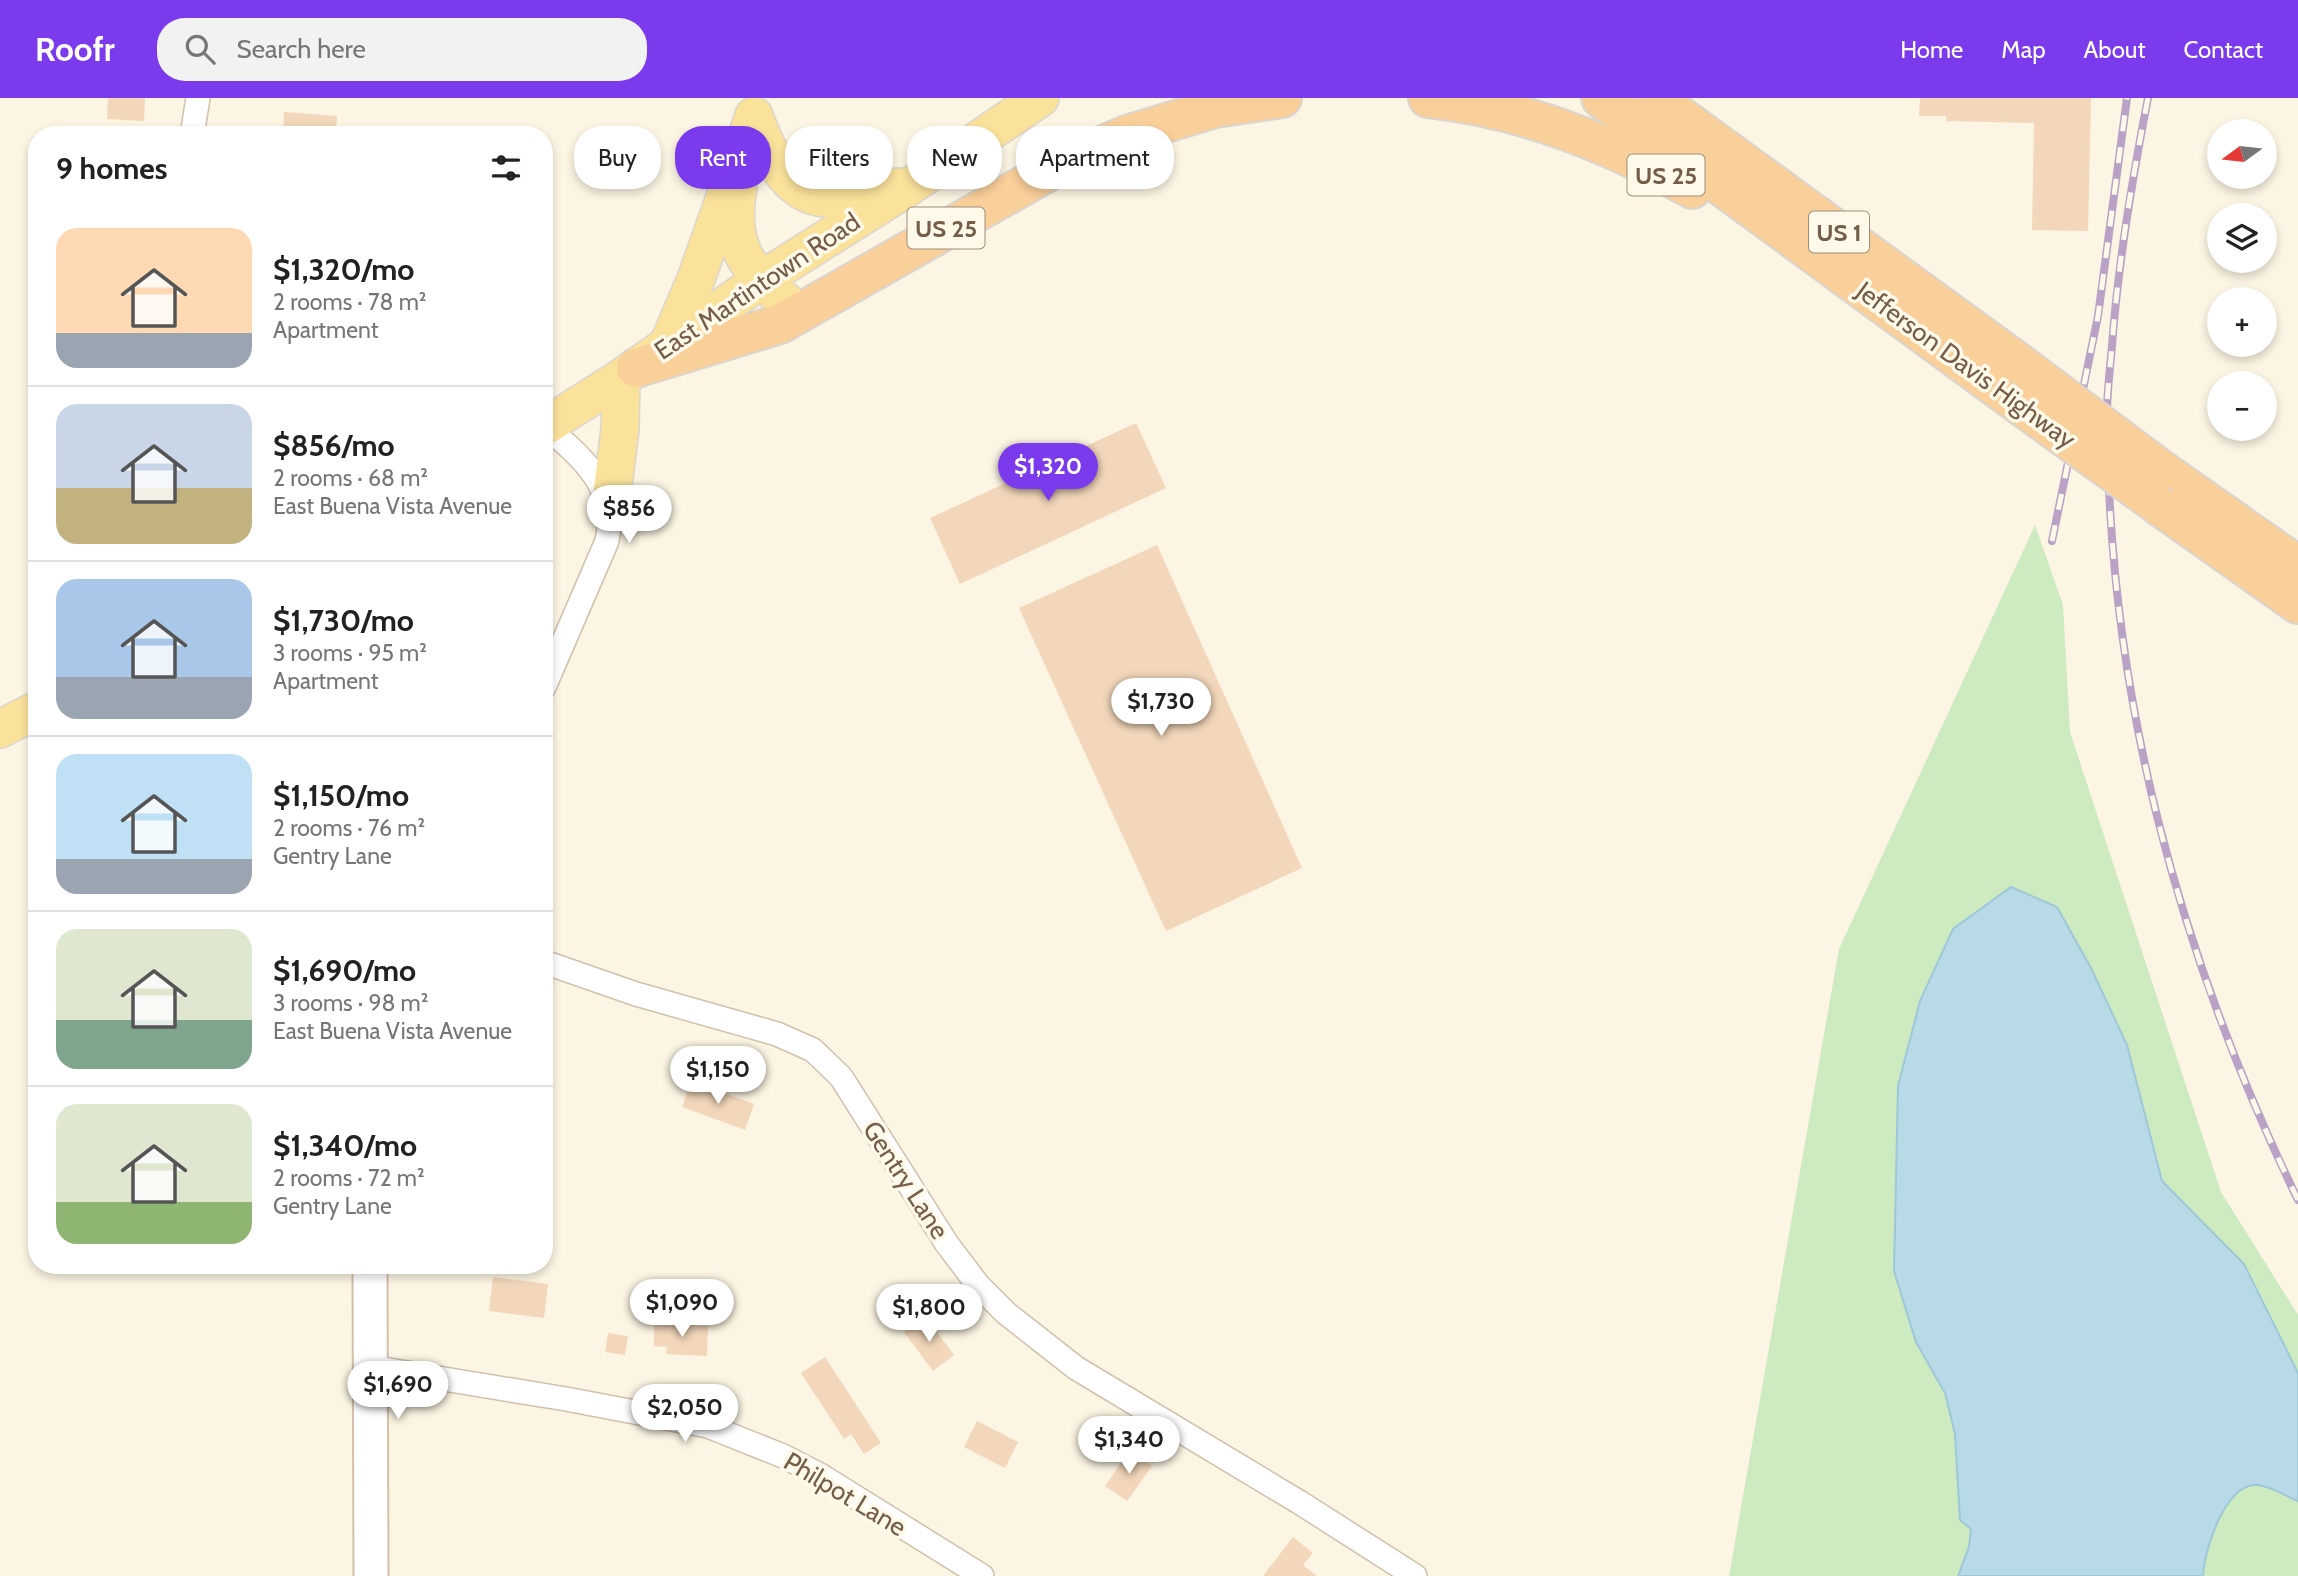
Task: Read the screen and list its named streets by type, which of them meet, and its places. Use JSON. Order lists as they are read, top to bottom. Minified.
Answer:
{"streets":{"highway":["US 25","US 1","Jefferson Davis Highway"],"main road":["East Martintown Road"],"street":["Gentry Lane","Philpot Lane"]},"crossings":[["US 25","East Martintown Road"],["US 25","Jefferson Davis Highway"]],"north":"left","page":{"header":"Roofr","search":"Search here","nav":["Home","Map","About","Contact"],"map_buttons":["+","−"],"chip":["Buy","Rent","Filters","New","Apartment"],"heading":"9 homes","list":[{"name":"$1,320/mo","note":"2 rooms · 78 m² · Apartment"},{"name":"$856/mo","note":"2 rooms · 68 m² · East Buena Vista Avenue"},{"name":"$1,730/mo","note":"3 rooms · 95 m² · Apartment"},{"name":"$1,150/mo","note":"2 rooms · 76 m² · Gentry Lane"},{"name":"$1,690/mo","note":"3 rooms · 98 m² · East Buena Vista Avenue"},{"name":"$1,340/mo","note":"2 rooms · 72 m² · Gentry Lane"}],"price":["$1,320","$856","$1,730","$1,150","$1,090","$1,800","$1,690","$2,050","$1,340"]}}
